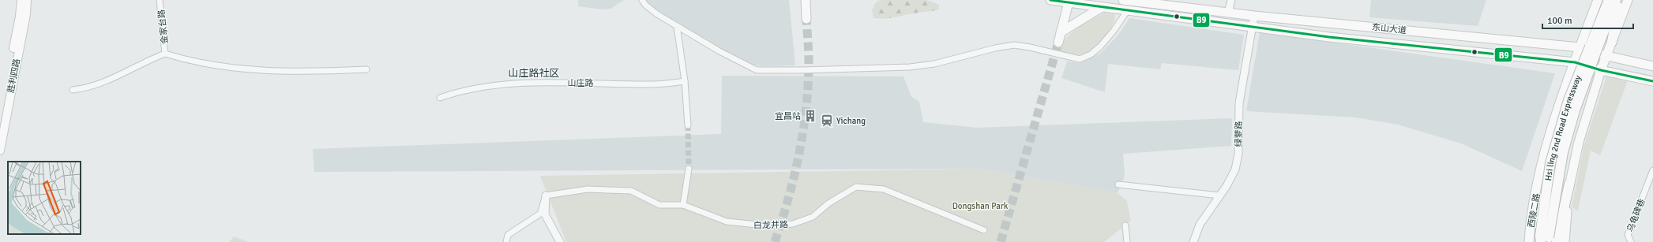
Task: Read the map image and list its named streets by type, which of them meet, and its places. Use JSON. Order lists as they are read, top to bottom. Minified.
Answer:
{"streets":{"highway":["Hsi ling 2nd Road Expressway"],"main road":["东山大道","胜利四路","西陵二路"],"street":["金家台路","山庄路","绿萝路","乌龟碑巷","白龙井路"]},"crossings":[["东山大道","绿萝路"],["东山大道","西陵二路"]],"districts":["山庄路社区"],"parks":["Dongshan Park"],"places":{"building":["宜昌站"],"station":["Yichang"]},"lines":["transit line B9"],"scale_bar":"100 m"}
